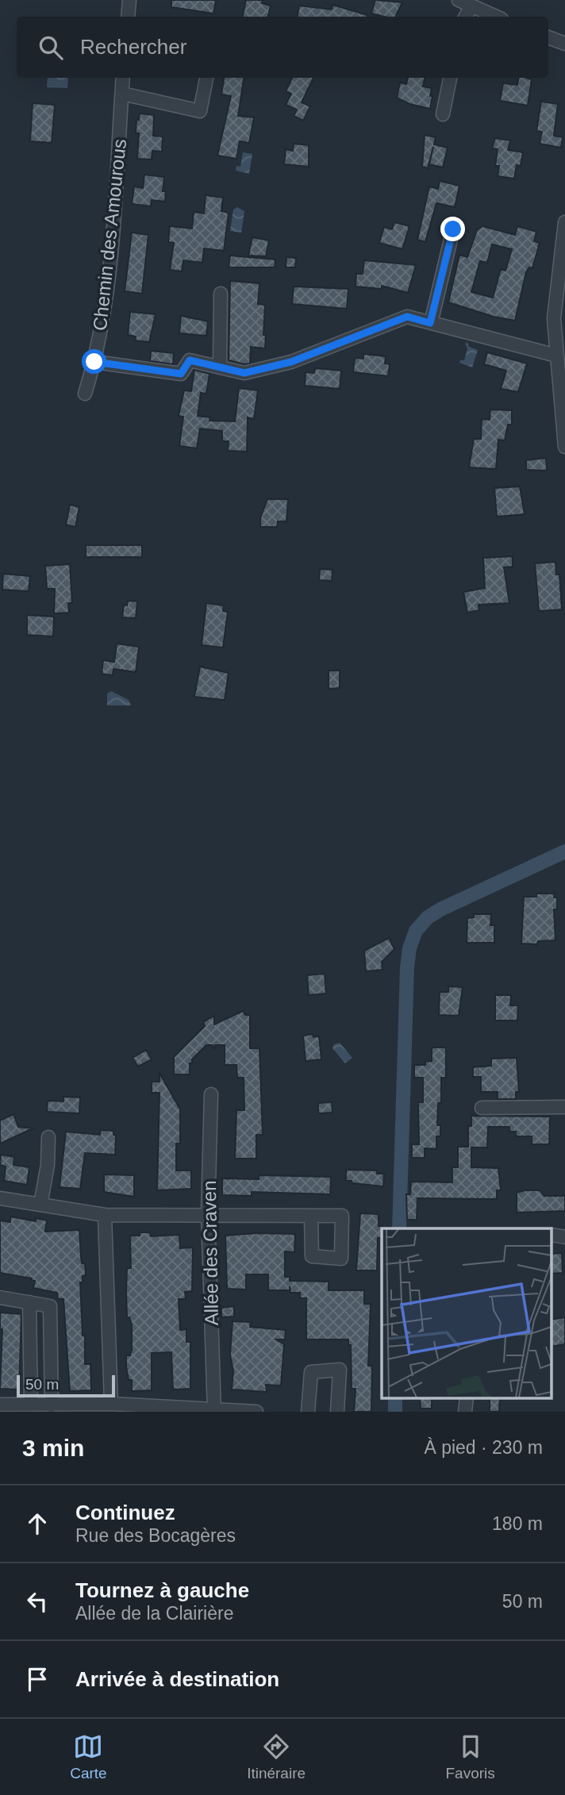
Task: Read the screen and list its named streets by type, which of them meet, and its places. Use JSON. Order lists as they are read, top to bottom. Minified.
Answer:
{"streets":{"street":["Chemin des Amourous","Allée des Craven"]},"scale_bar":"50 m","page":{"search":"Rechercher","scale":"50 m","heading":["3 min","À pied · 230 m"],"list":[["Continuez","Rue des Bocagères","180 m"],["Tournez à gauche","Allée de la Clairière","50 m"],"Arrivée à destination"],"nav":["Carte","Itinéraire","Favoris"]}}
